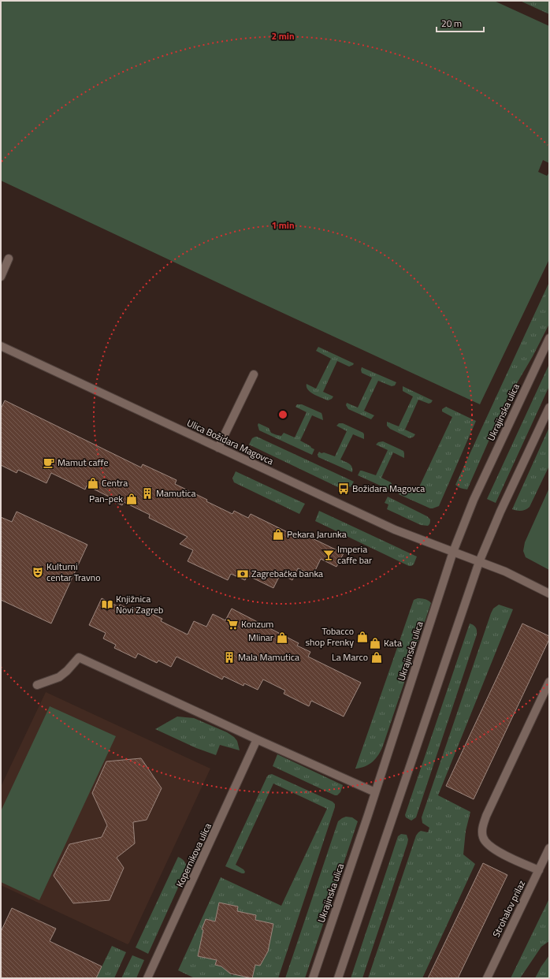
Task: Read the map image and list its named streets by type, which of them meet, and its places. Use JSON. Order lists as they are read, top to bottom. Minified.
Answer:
{"streets":{"street":["Ukrajinska ulica","Ulica Božidara Magovca","Kopernikova ulica","Strohalov prilaz"]},"crossings":[["Ukrajinska ulica","Ulica Božidara Magovca"]],"places":{"cafe":["Mamut caffe"],"shop":["Centra","Pan-pek","Pekara Jarunka","Tobacco shop Frenky","Mlinar","Kata","La Marco"],"bus stop":["Božidara Magovca"],"building":["Mamutica","Mala Mamutica"],"bar":["Imperia caffe bar"],"theatre":["Kulturni centar Travno"],"bank":["Zagrebačka banka"],"library":["Knjižnica Novi Zagreb"],"supermarket":["Konzum"]},"scale_bar":"20 m","rings":["2 min","1 min"]}
